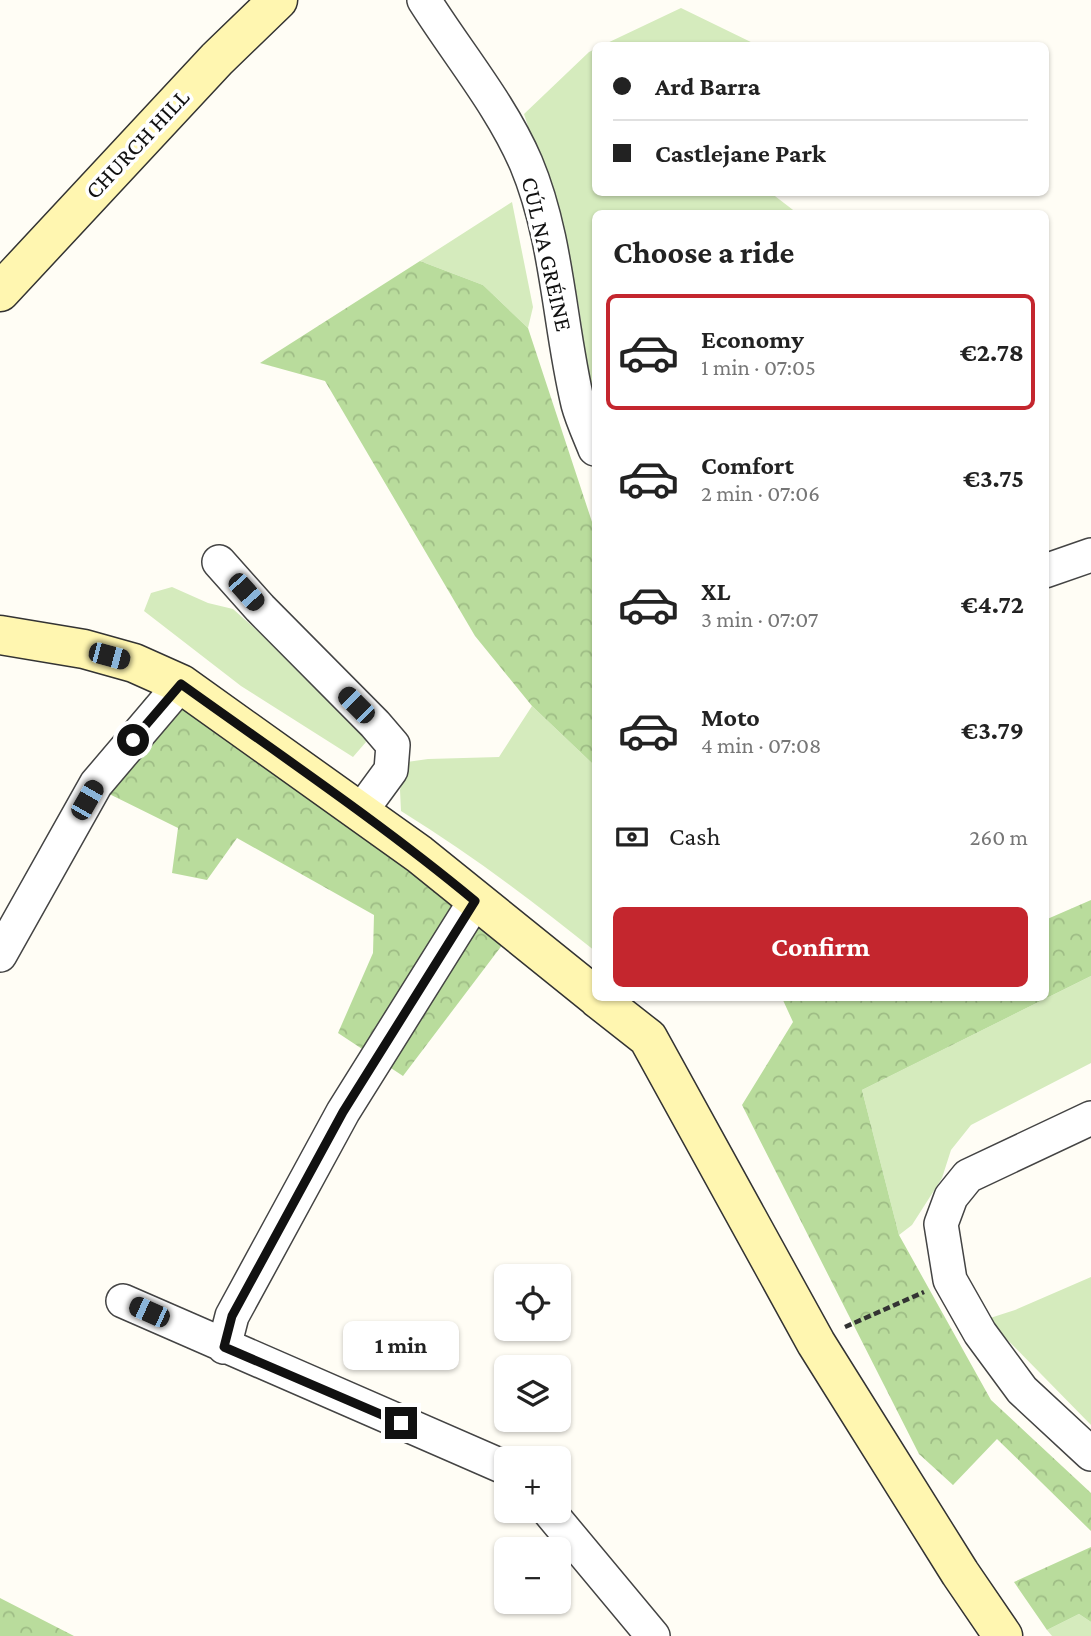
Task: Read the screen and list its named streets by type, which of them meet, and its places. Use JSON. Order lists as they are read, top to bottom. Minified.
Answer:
{"streets":{"street":["CHURCH HILL","CÚL NA GRÉINE"]},"page":{"banner":["Ard Barra","Castlejane Park"],"heading":"Choose a ride","list":[{"name":"Economy","note":"1 min · 07:05","value":"€2.78"},{"name":"Comfort","note":"2 min · 07:06","value":"€3.75"},{"name":"XL","note":"3 min · 07:07","value":"€4.72"},{"name":"Moto","note":"4 min · 07:08","value":"€3.79"}],"pay":["Cash","260 m"],"buttons":"Confirm","map_buttons":["+","−"],"bubble":"1 min"}}
